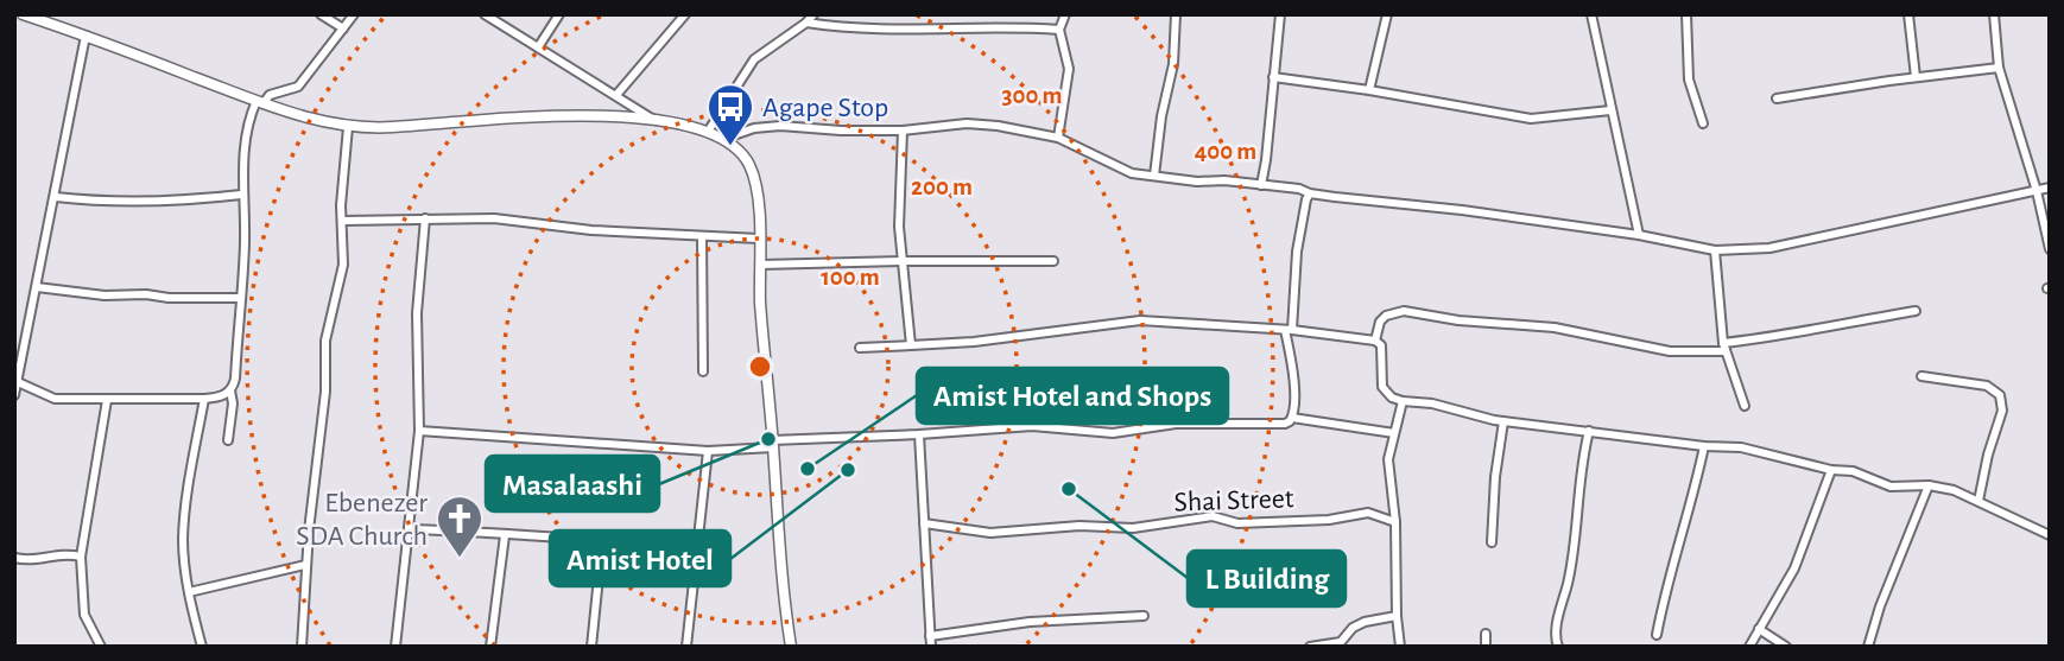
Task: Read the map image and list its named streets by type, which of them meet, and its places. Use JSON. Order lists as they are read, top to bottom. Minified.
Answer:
{"streets":{"street":["Shai Street"]},"places":{"bus stop":["Agape Stop"],"other":["Masalaashi","Amist Hotel and Shops","Amist Hotel","L Building"],"church":["Ebenezer SDA Church"]},"rings":["300 m","400 m","200 m","100 m"]}
